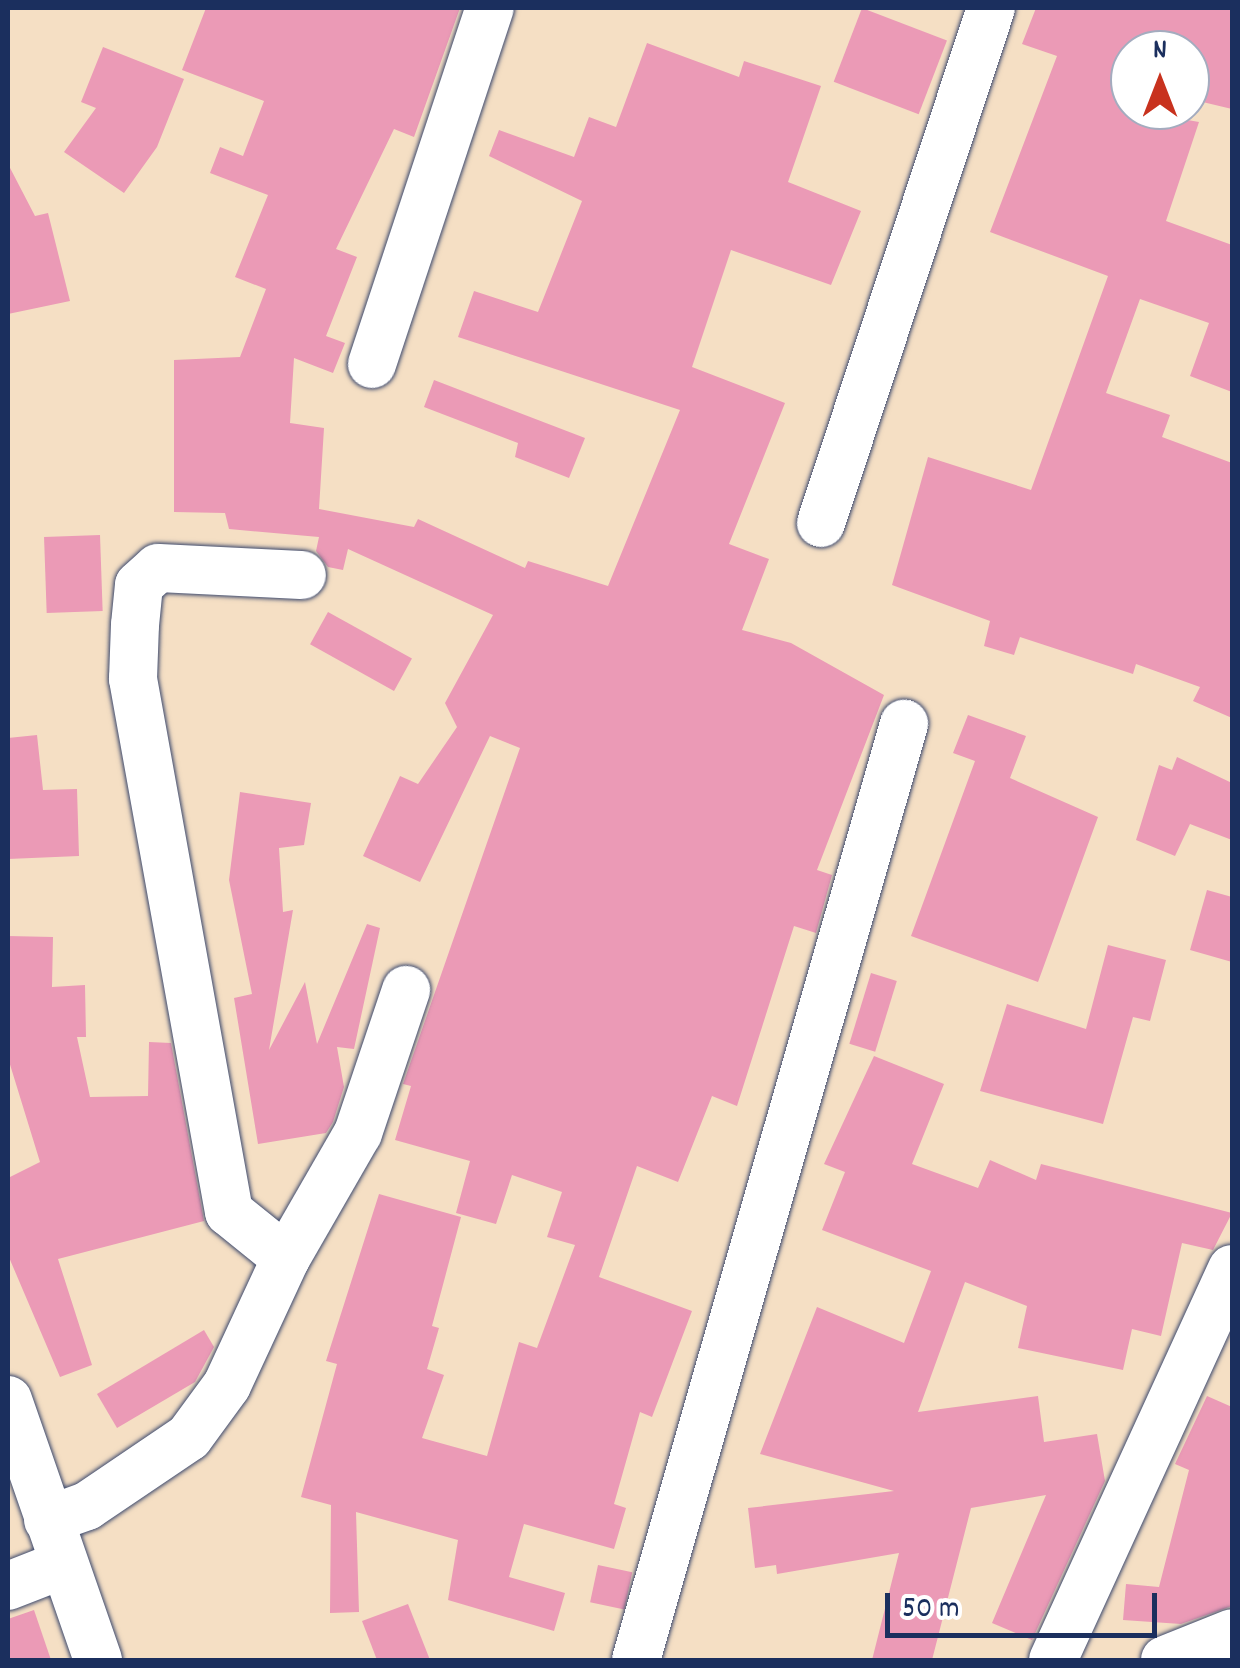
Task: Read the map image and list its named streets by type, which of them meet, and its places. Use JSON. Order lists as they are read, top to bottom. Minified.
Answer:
{"scale_bar":"50 m","north":"top"}
